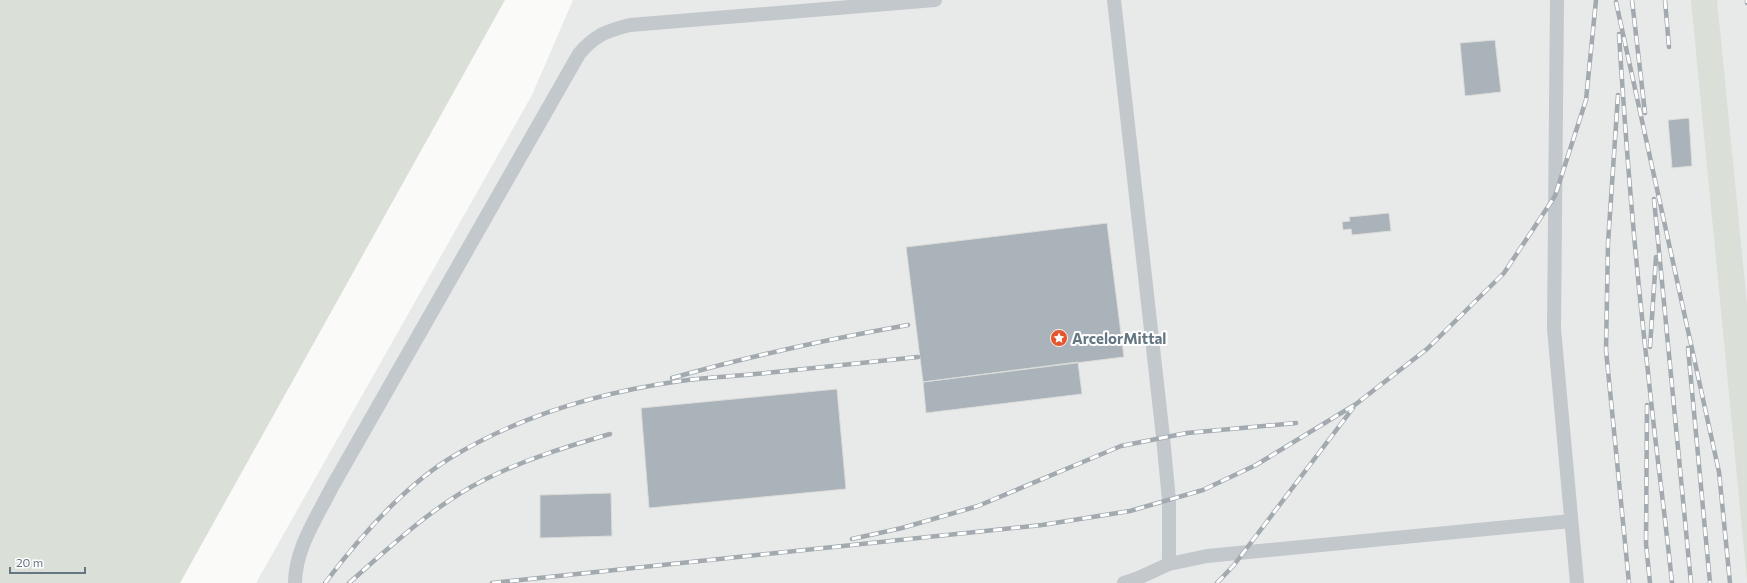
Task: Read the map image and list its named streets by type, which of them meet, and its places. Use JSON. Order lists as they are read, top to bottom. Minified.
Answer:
{"places":{"place":["ArcelorMittal"]},"scale_bar":"20 m"}
